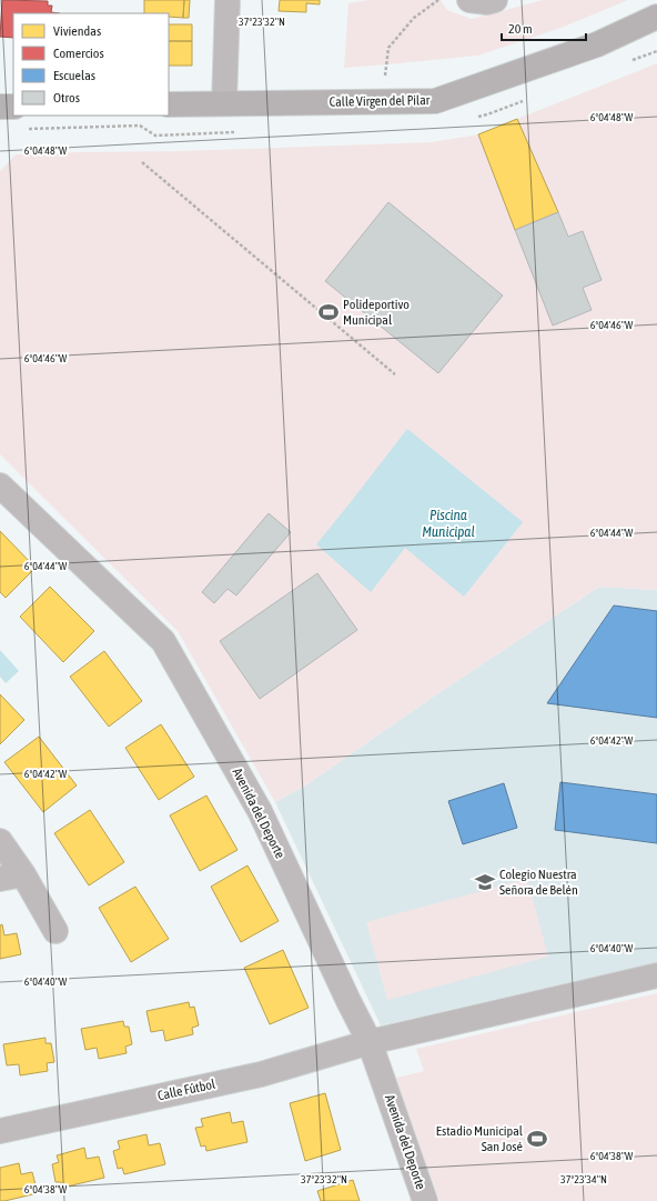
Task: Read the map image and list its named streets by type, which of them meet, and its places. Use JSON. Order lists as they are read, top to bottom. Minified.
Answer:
{"streets":{"main road":["Calle Virgen del Pilar"],"street":["Avenida del Deporte","Calle Fútbol"]},"crossings":[["Avenida del Deporte","Calle Fútbol"]],"water":["Piscina Municipal"],"places":{"sports":["Polideportivo Municipal","Estadio Municipal San José"],"school or university":["Colegio Nuestra Señora de Belén"]},"legend":["Viviendas","Comercios","Escuelas","Otros"],"scale_bar":"20 m","coordinates":["37°23'32\"N","6°04'48\"W","6°04'46\"W","6°04'44\"W","6°04'42\"W","6°04'40\"W","6°04'38\"W","37°23'34\"N"]}
